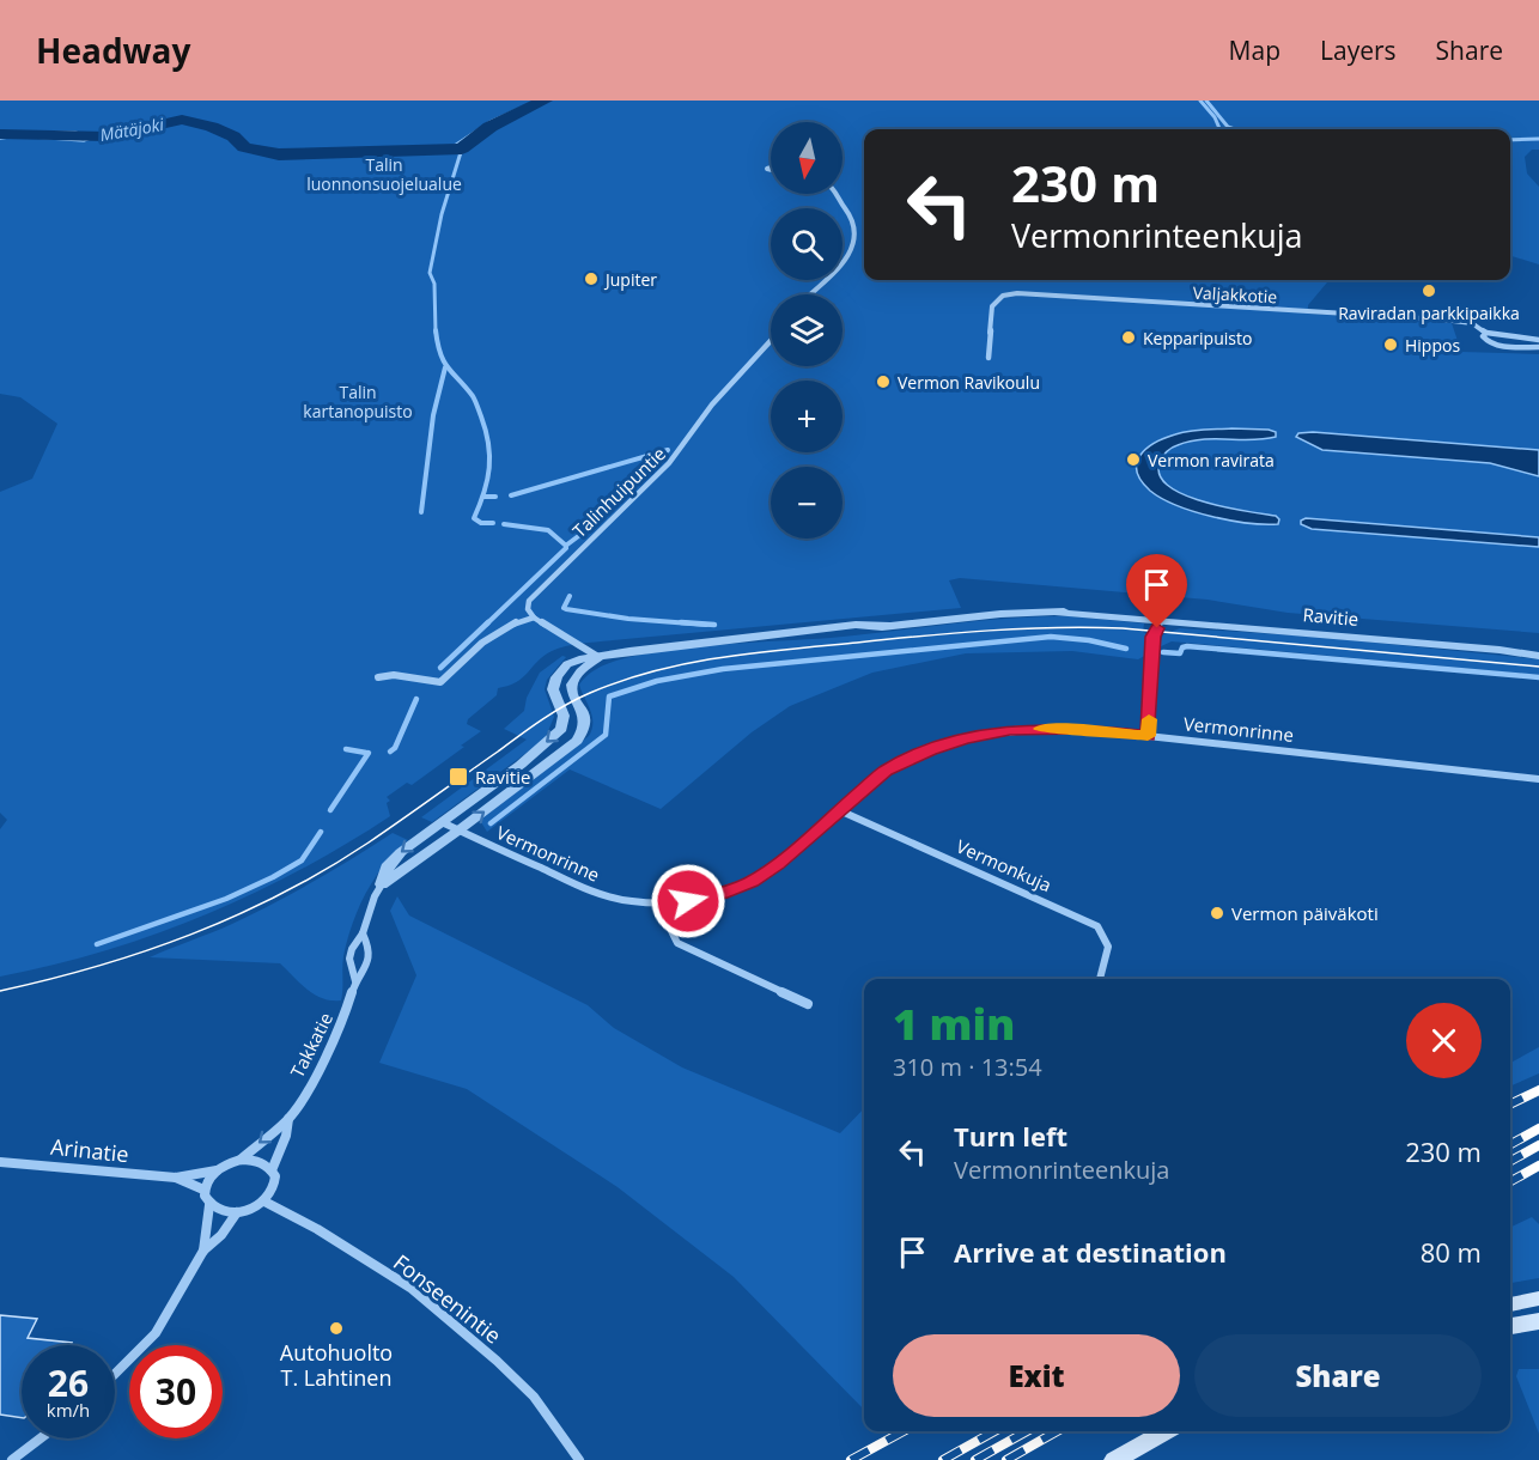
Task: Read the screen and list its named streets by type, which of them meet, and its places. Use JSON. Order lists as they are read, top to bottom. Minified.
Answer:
{"streets":{"street":["Valjakkotie","Talinhuipuntie","Ravitie","Vermonrinne","Vermonkuja","Takkatie","Arinatie","Fonseenintie"]},"crossings":[["Ravitie","Vermonrinne"],["Ravitie","Takkatie"],["Vermonrinne","Vermonkuja"],["Takkatie","Arinatie"],["Takkatie","Fonseenintie"],["Arinatie","Fonseenintie"]],"water":["Mätäjoki"],"parks":["Talin luonnonsuojelualue","Talin kartanopuisto"],"places":{"other":["Jupiter","Raviradan parkkipaikka","Kepparipuisto","Hippos","Vermon Ravikoulu","Vermon ravirata","Vermon päiväkoti","Autohuolto T. Lahtinen"],"transit":["Ravitie"]},"north":"bottom","page":{"header":"Headway","nav":["Map","Layers","Share"],"map_buttons":["+","−"],"turn":["230 m","Vermonrinteenkuja"],"heading":["1 min","310 m · 13:54"],"list":[{"name":"Turn left","note":"Vermonrinteenkuja","value":"230 m"},{"name":"Arrive at destination","value":"80 m"}],"buttons":["Exit","Share"],"speed":"26 km/h","limit":"30"}}
